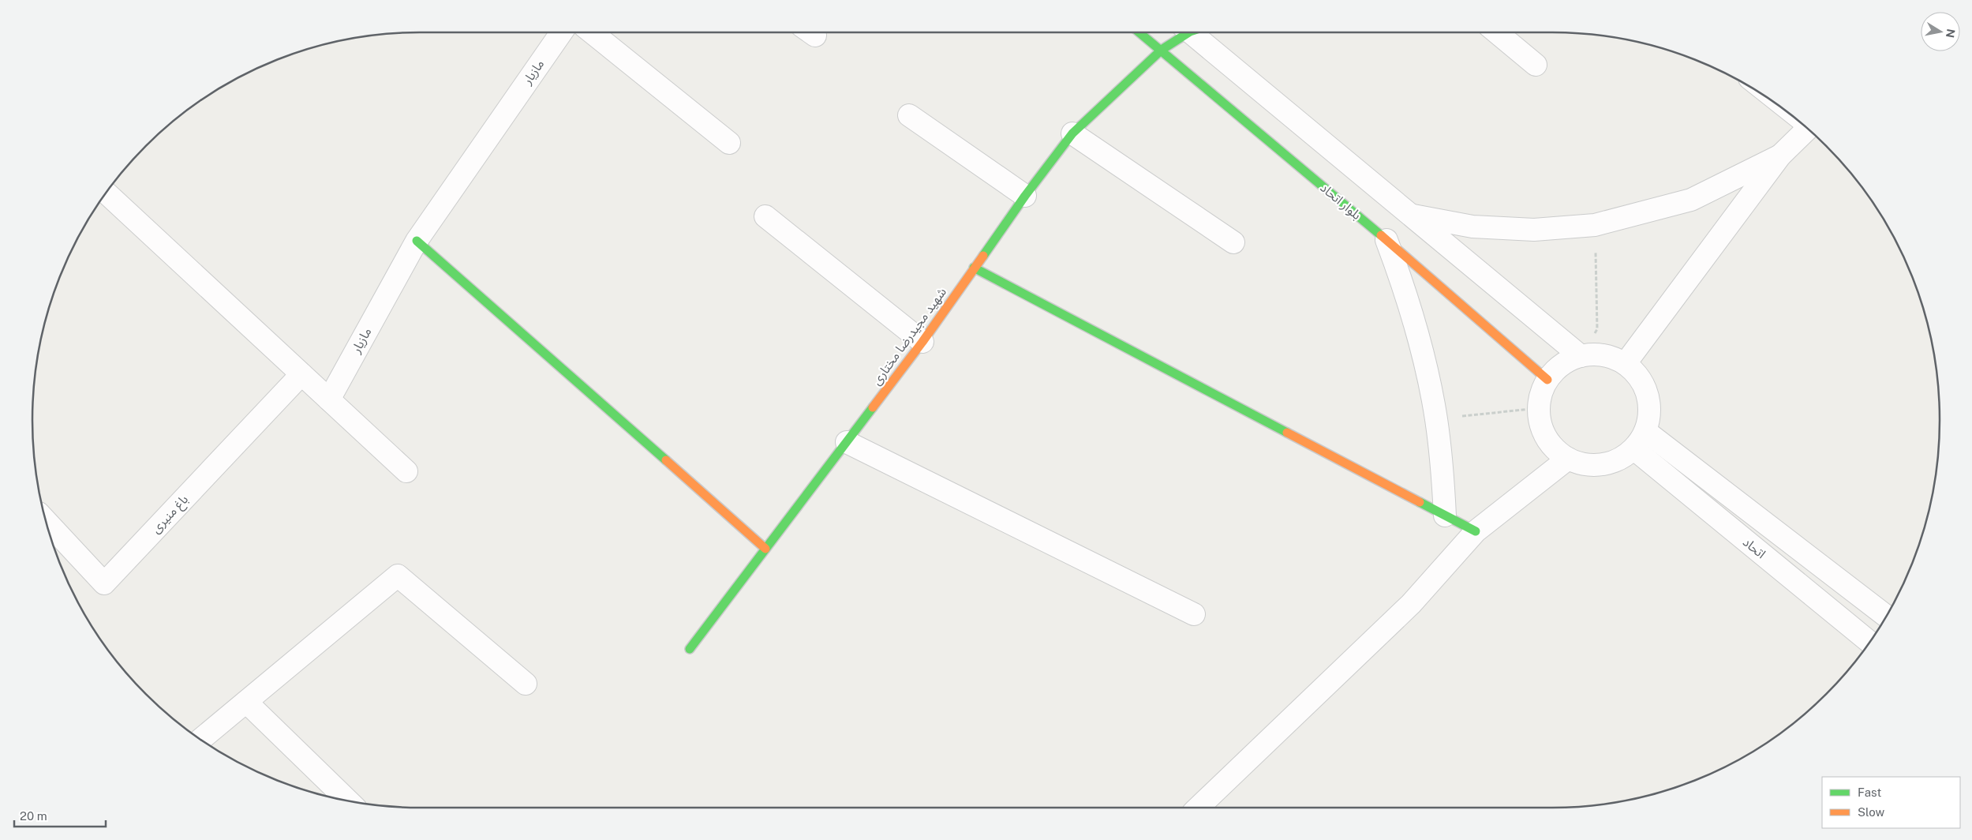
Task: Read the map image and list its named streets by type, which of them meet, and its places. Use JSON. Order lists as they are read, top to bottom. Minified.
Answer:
{"streets":{"street":["مازیار","بلوار اتحاد","شهید مجیدرضا مختاری","باغ منیری","اتحاد"]},"crossings":[["بلوار اتحاد","شهید مجیدرضا مختاری"],["بلوار اتحاد","اتحاد"]],"legend":["Fast","Slow"],"scale_bar":"20 m","north":"right"}
